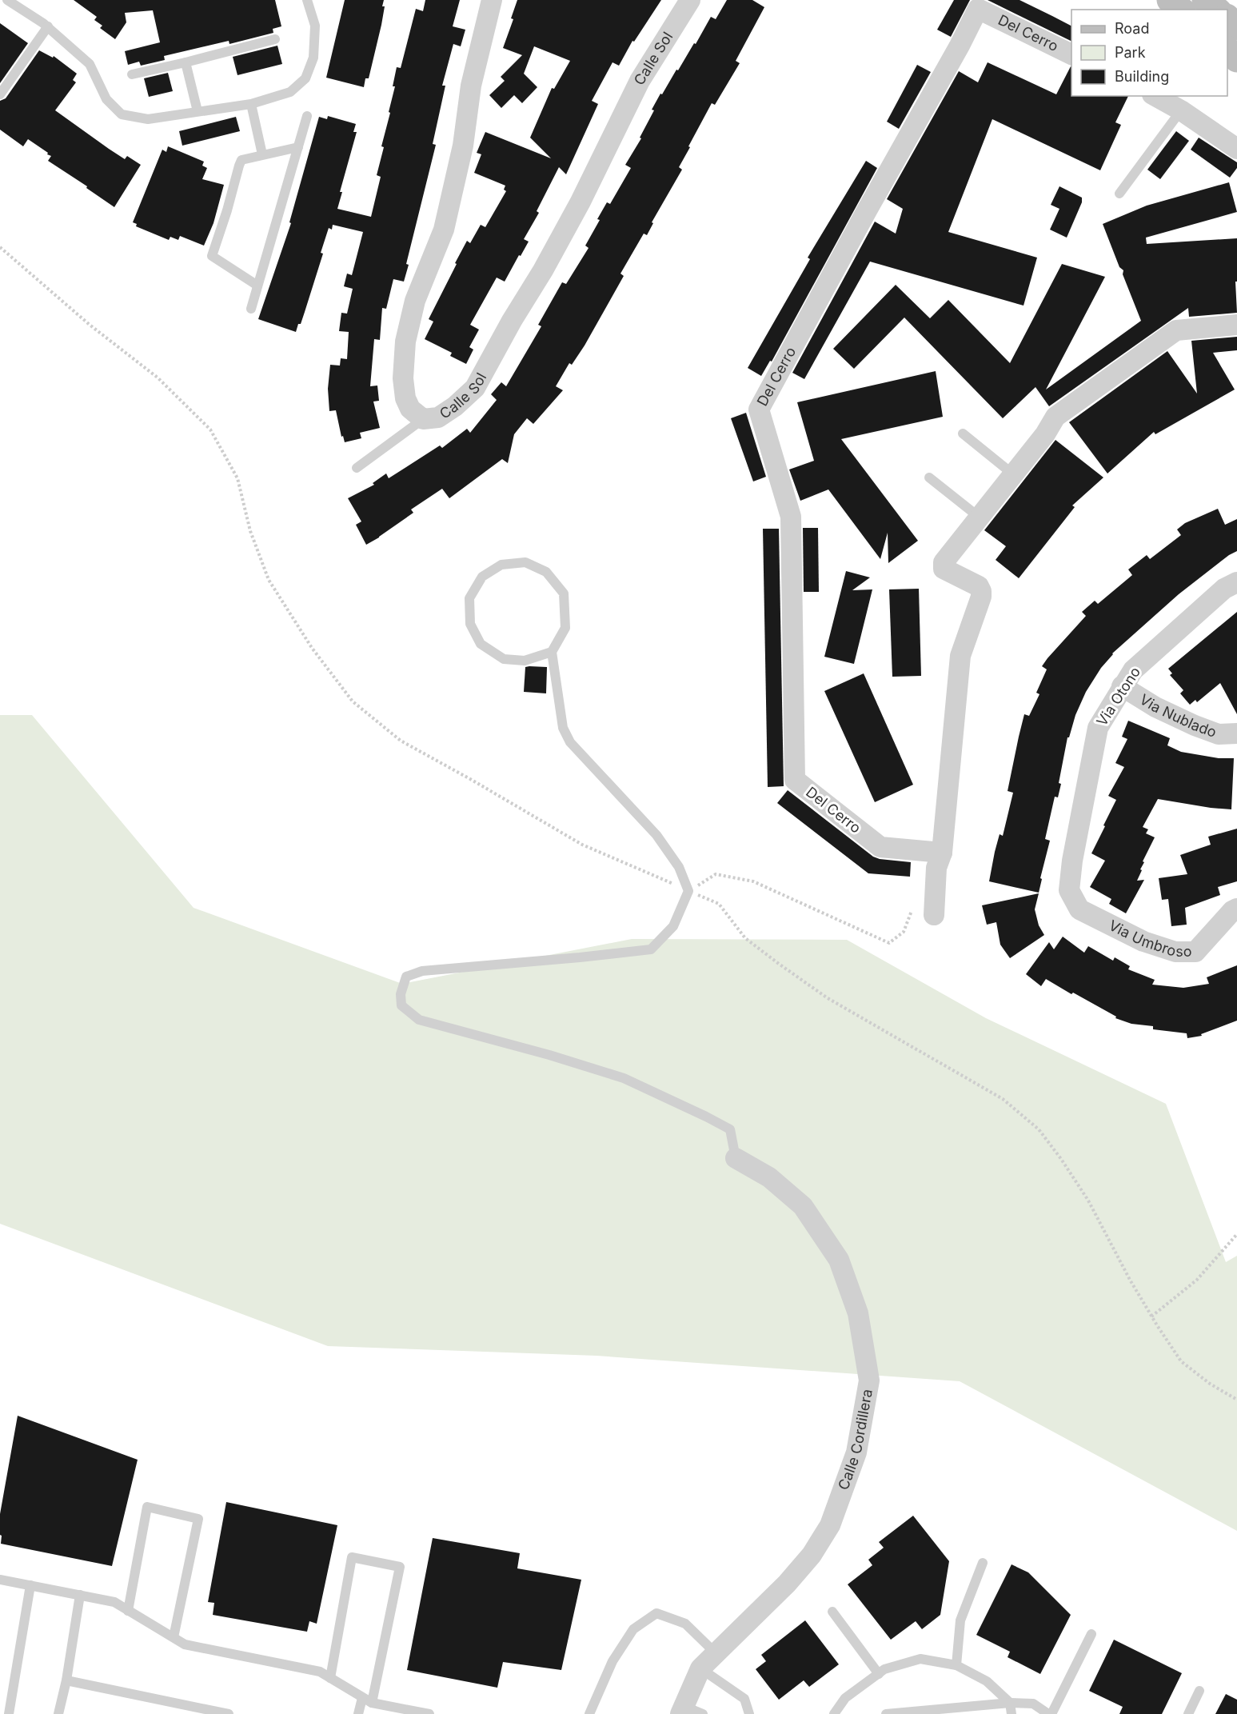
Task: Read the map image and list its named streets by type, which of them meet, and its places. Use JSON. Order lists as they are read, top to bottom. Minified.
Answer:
{"streets":{"street":["Del Cerro","Calle Sol","Via Otono","Via Nublado","Via Umbroso","Calle Cordillera"]},"crossings":[["Via Otono","Via Nublado"],["Via Otono","Via Umbroso"]],"legend":["Road","Park","Building"]}
